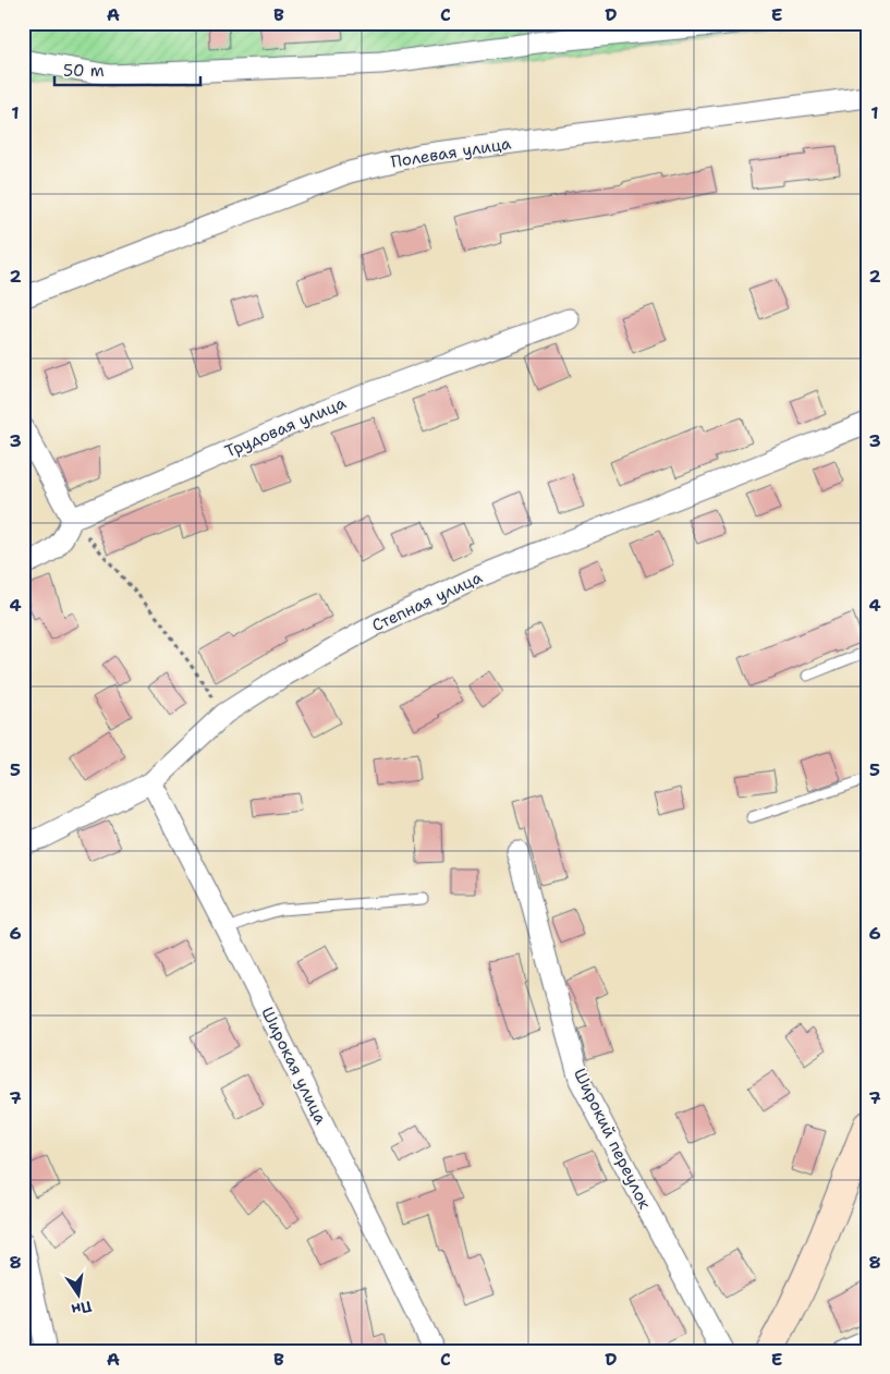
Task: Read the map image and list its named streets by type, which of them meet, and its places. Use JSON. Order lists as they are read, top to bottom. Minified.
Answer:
{"streets":{"street":["Полевая улица","Трудовая улица","Степная улица","Широкая улица","Широкий переулок"]},"crossings":[["Степная улица","Широкая улица"]],"scale_bar":"50 m","north":"bottom","grid":{"columns":["A","B","C","D","E"],"rows":["1","2","3","4","5","6","7","8"]}}
